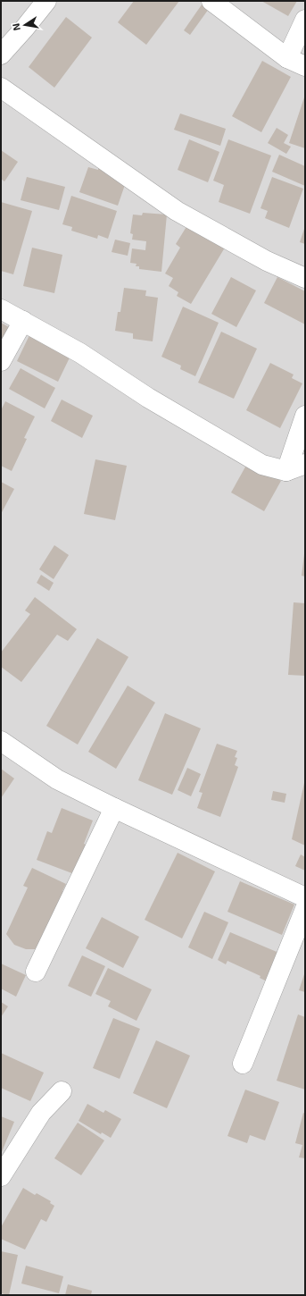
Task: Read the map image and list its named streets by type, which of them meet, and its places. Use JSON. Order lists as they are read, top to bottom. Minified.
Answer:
{"north":"left"}
